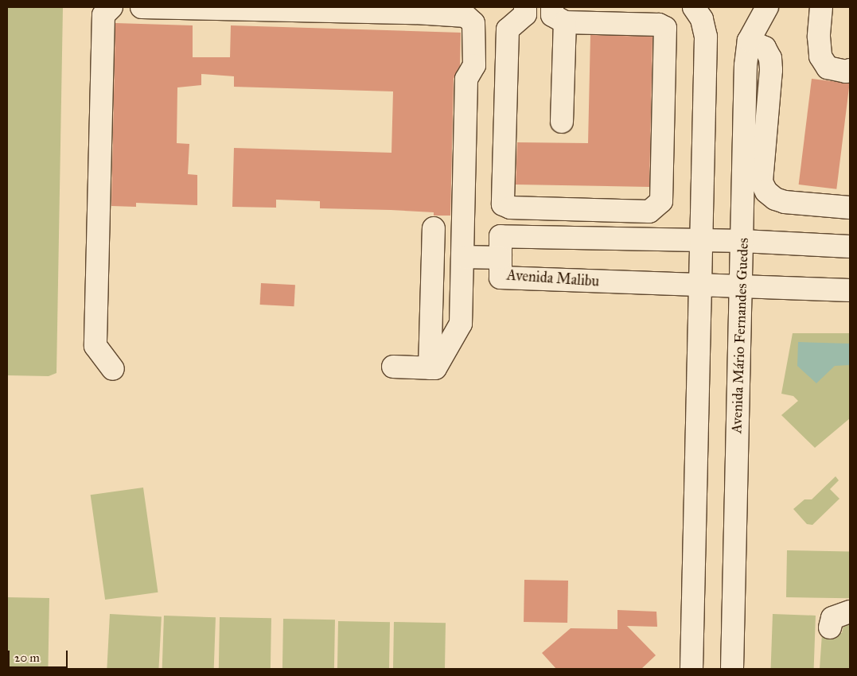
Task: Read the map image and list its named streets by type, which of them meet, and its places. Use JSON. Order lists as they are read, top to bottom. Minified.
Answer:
{"streets":{"street":["Avenida Malibu","Avenida Mário Fernandes Guedes"]},"crossings":[["Avenida Malibu","Avenida Mário Fernandes Guedes"]],"scale_bar":"20 m"}
